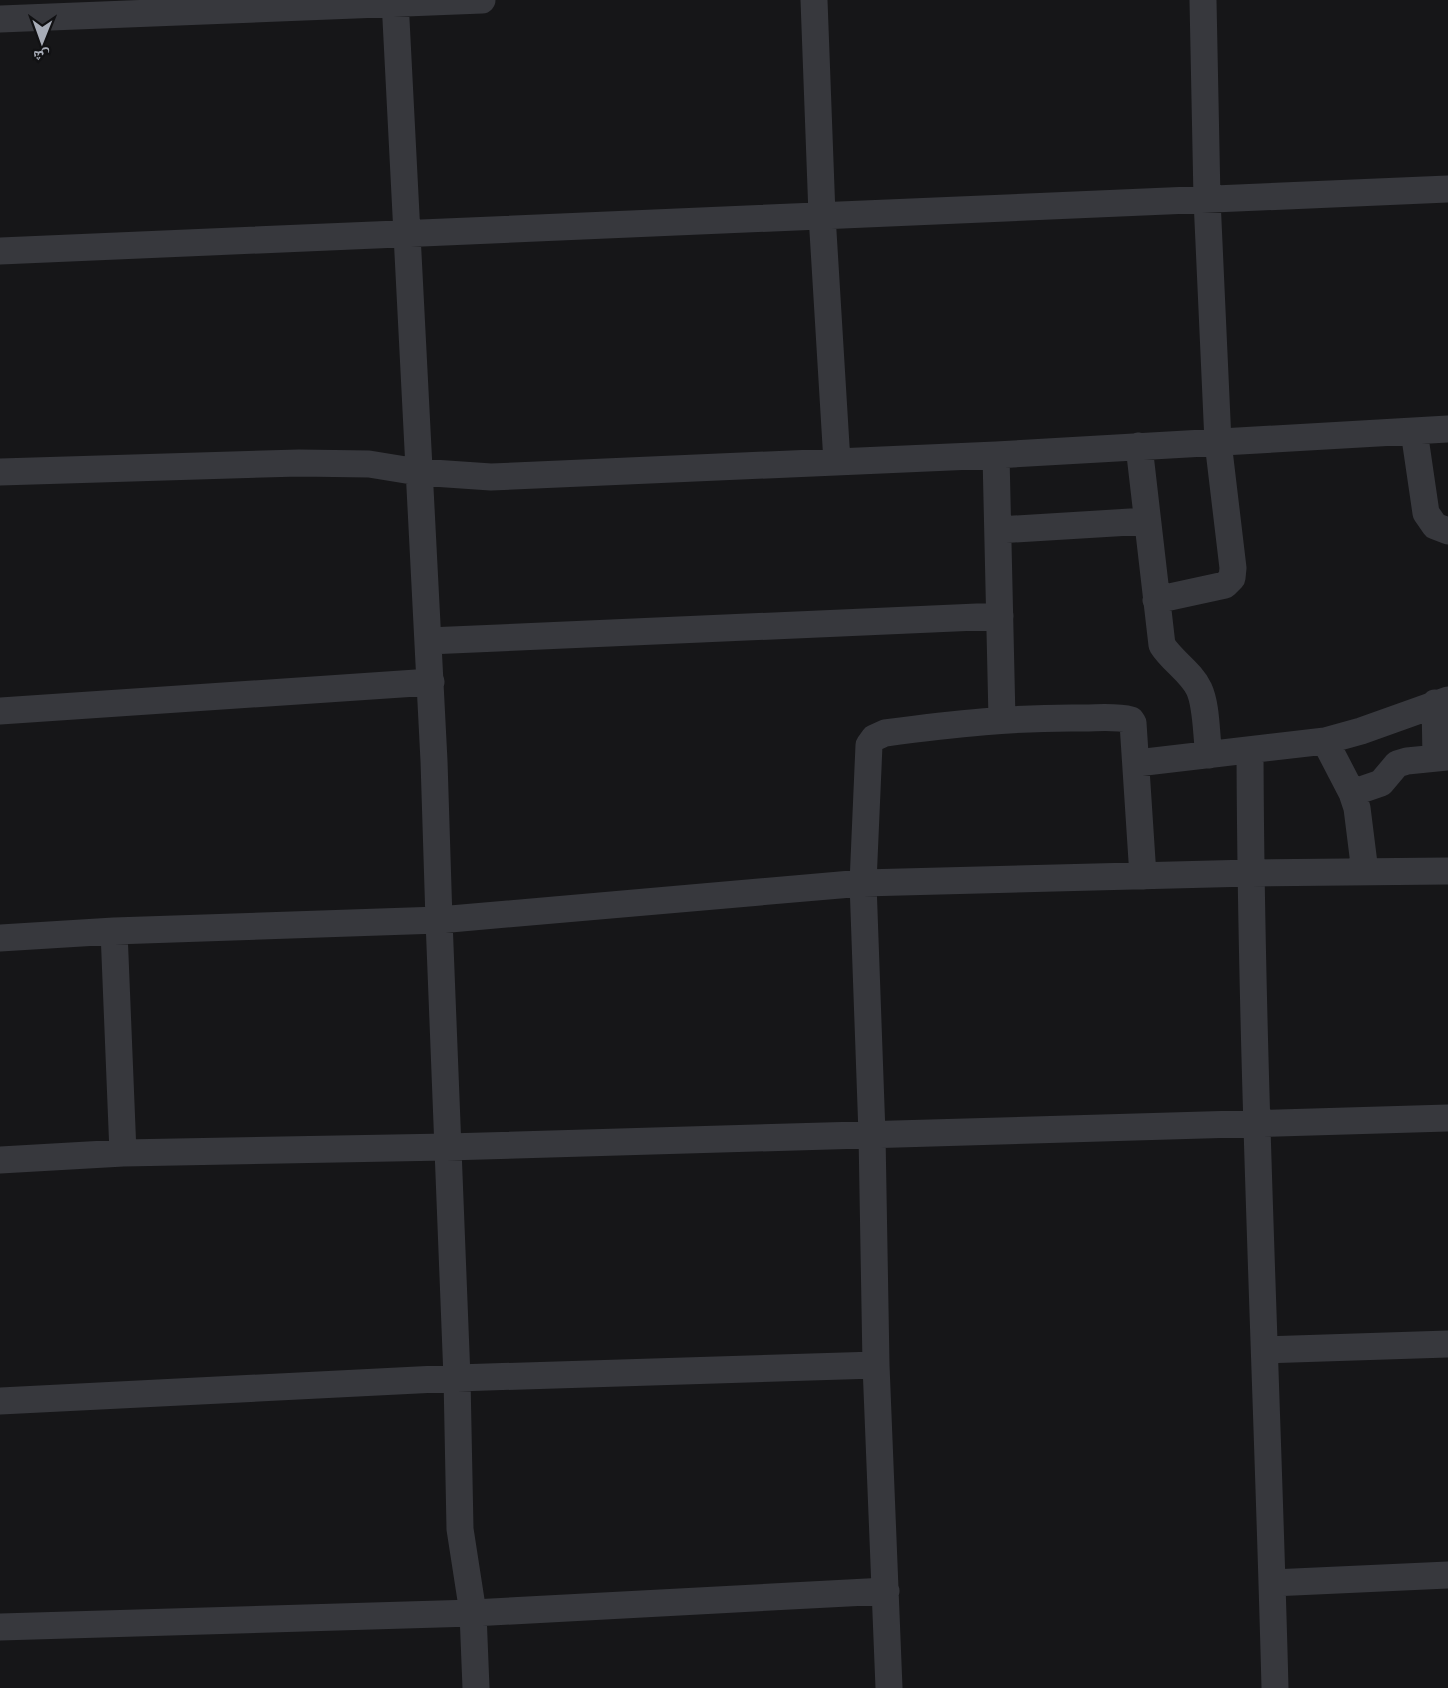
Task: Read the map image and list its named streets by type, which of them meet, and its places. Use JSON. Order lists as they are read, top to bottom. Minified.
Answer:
{"north":"bottom"}
